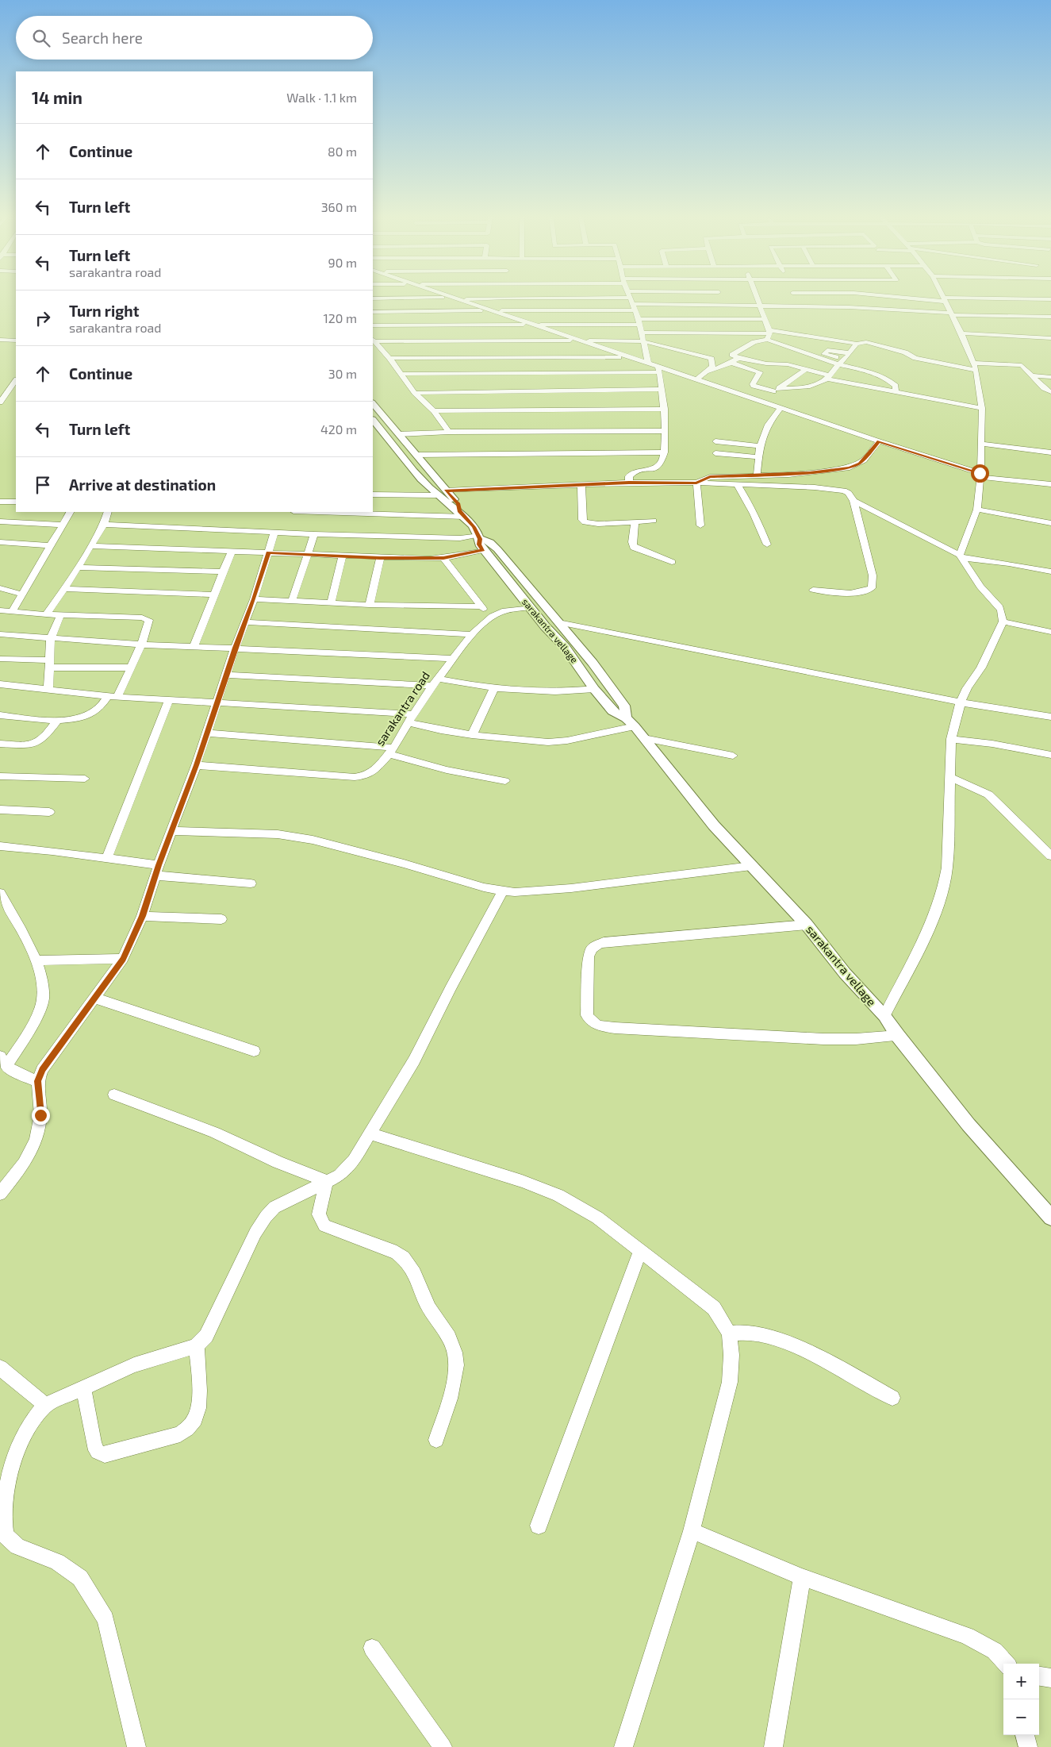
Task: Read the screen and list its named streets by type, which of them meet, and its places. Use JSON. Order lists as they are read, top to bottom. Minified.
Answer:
{"streets":{"street":["sarakantra vellage","sarakantra road"]},"crossings":[["sarakantra vellage","sarakantra road"]],"page":{"search":"Search here","heading":["14 min","Walk · 1.1 km"],"list":[["Continue","80 m"],["Turn left","360 m"],["Turn left","sarakantra road","90 m"],["Turn right","sarakantra road","120 m"],["Continue","30 m"],["Turn left","420 m"],"Arrive at destination"],"map_buttons":["+","−"]}}
